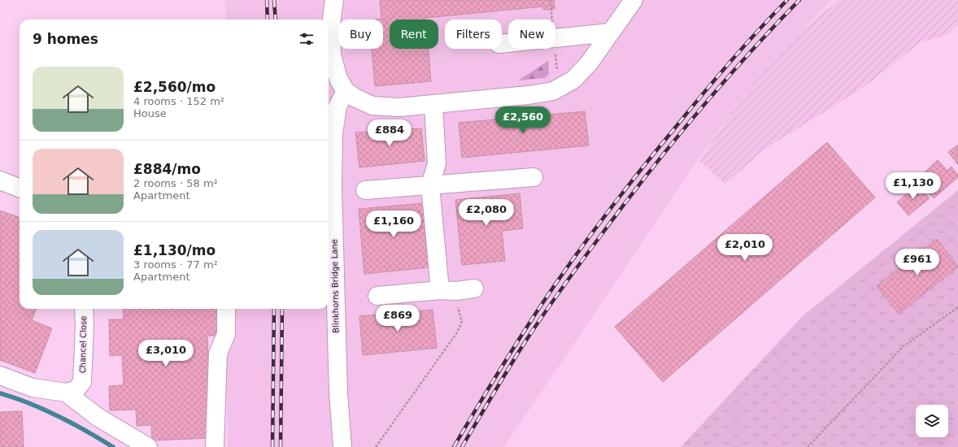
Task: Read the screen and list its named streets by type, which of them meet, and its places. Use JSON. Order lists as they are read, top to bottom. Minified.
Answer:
{"streets":{"lane":["Blinkhorns Bridge Lane","Chancel Close"]},"page":{"chip":["Buy","Rent","Filters","New"],"heading":"9 homes","list":[{"name":"£2,560/mo","note":"4 rooms · 152 m² · House"},{"name":"£884/mo","note":"2 rooms · 58 m² · Apartment"},{"name":"£1,130/mo","note":"3 rooms · 77 m² · Apartment"}],"price":["£2,560","£884","£1,130","£2,080","£1,160","£2,010","£961","£869","£3,010"]}}
